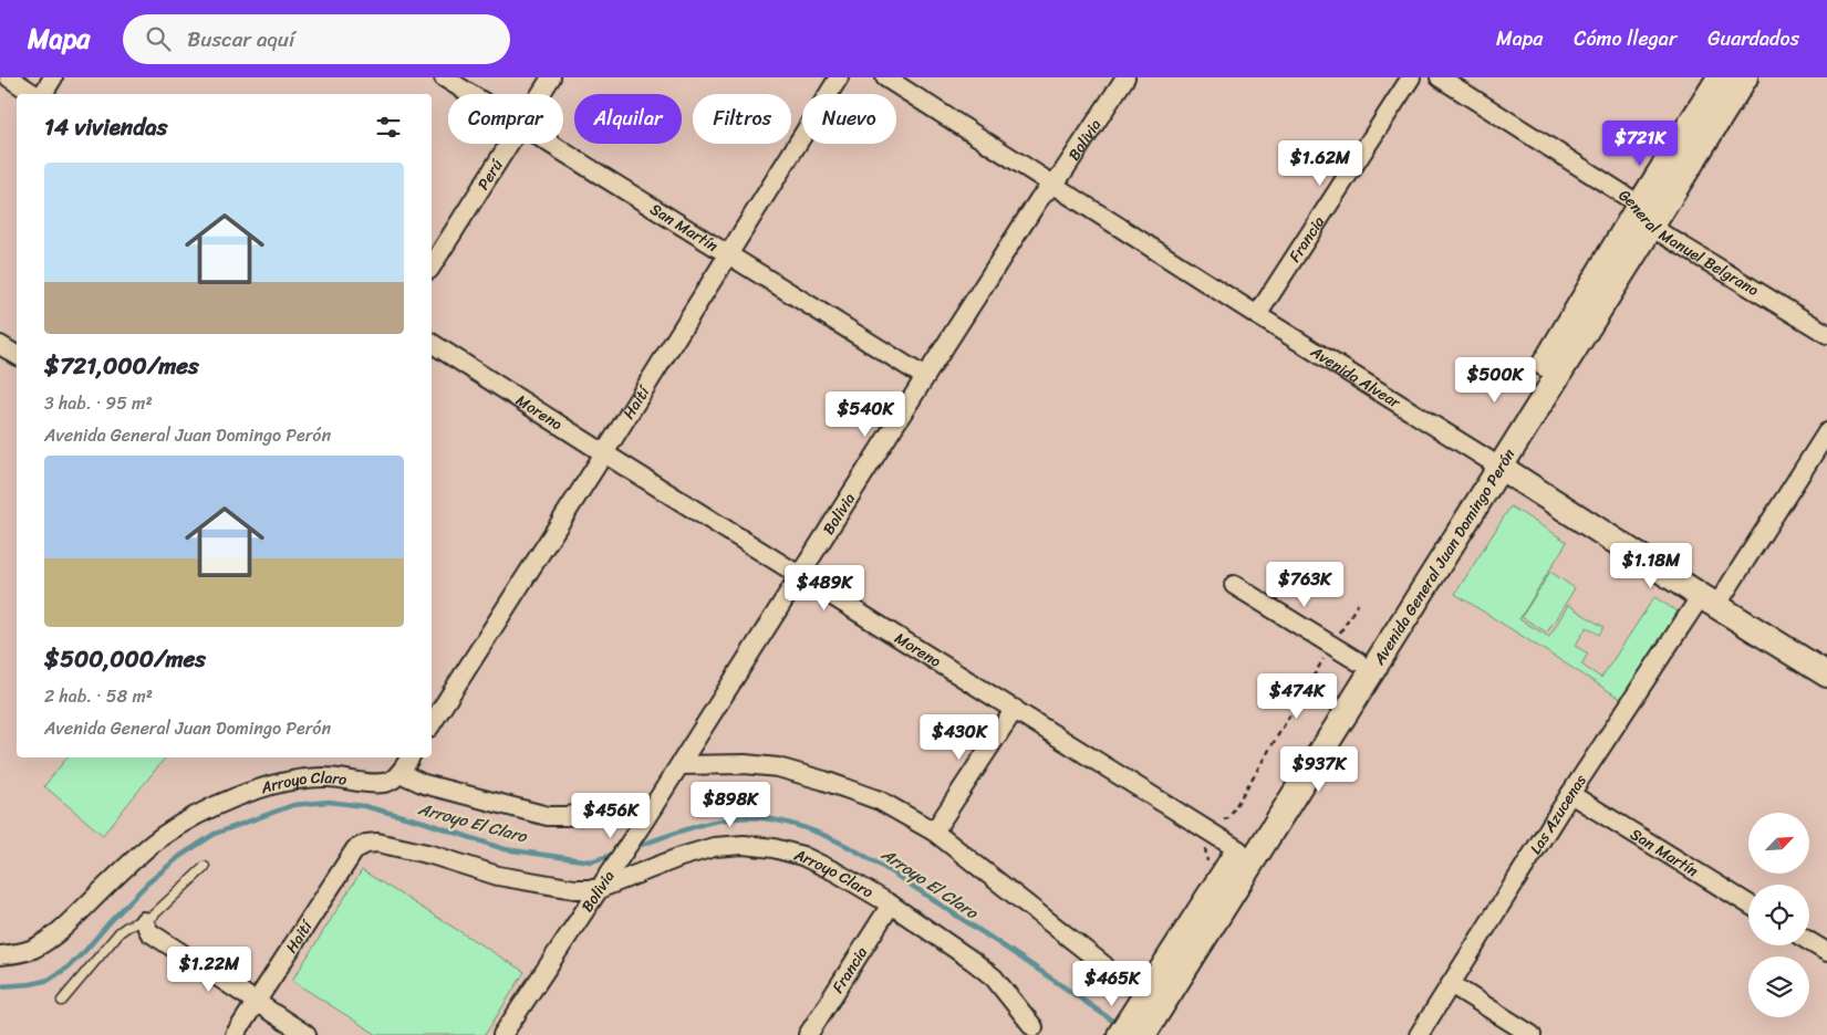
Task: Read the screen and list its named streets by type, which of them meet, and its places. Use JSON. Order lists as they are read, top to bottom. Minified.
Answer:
{"streets":{"main road":["Avenida Alvear","Avenida General Juan Domingo Perón"],"street":["Bolivia","Perú","San Martín","Francia","General Manuel Belgrano","Haití","Moreno","Arroyo Claro","Las Azucenas"]},"crossings":[["Bolivia","San Martín"],["Bolivia","Avenida Alvear"],["Bolivia","Moreno"],["Bolivia","Arroyo Claro"],["San Martín","Haití"],["San Martín","Las Azucenas"],["Francia","Avenida Alvear"],["Francia","Arroyo Claro"],["General Manuel Belgrano","Avenida General Juan Domingo Perón"],["Avenida Alvear","Avenida General Juan Domingo Perón"],["Avenida Alvear","Las Azucenas"],["Haití","Moreno"],["Haití","Arroyo Claro"],["Moreno","Avenida General Juan Domingo Perón"]],"water":["Arroyo El Claro"],"north":"top right","page":{"header":"Mapa","search":"Buscar aquí","nav":["Mapa","Cómo llegar","Guardados"],"chip":["Comprar","Alquilar","Filtros","Nuevo"],"heading":"14 viviendas","price":["$721K","$1.62M","$500K","$540K","$1.18M","$763K","$489K","$474K","$430K","$937K","$898K","$456K","$1.22M","$465K"],"list":[{"name":"$721,000/mes","note":"3 hab. · 95 m² · Avenida General Juan Domingo Perón"},{"name":"$500,000/mes","note":"2 hab. · 58 m² · Avenida General Juan Domingo Perón"}]}}
